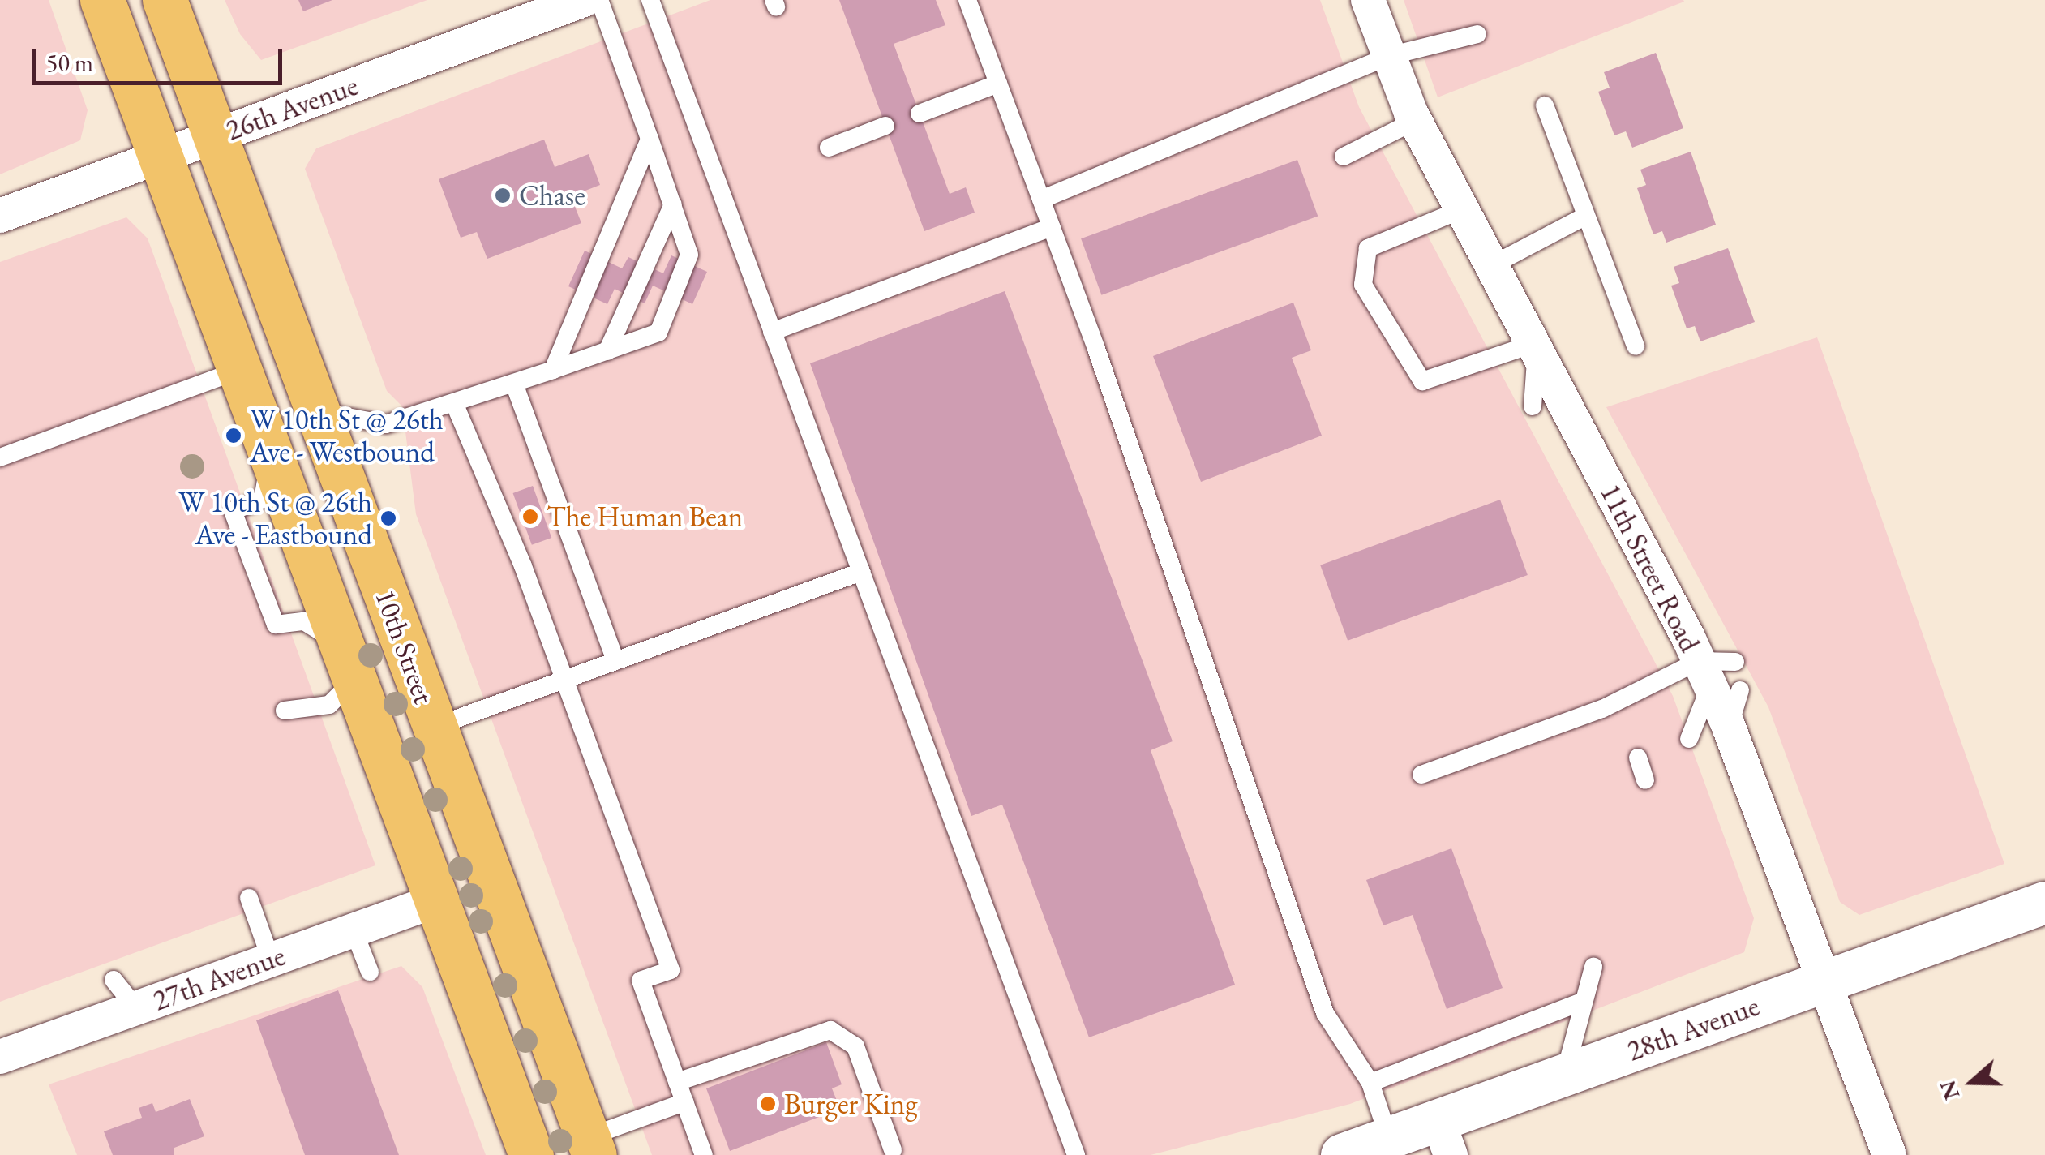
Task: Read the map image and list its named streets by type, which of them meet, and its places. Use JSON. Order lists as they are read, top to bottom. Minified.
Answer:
{"streets":{"main road":["10th Street"],"street":["26th Avenue","11th Street Road","27th Avenue","28th Avenue"]},"crossings":[["26th Avenue","10th Street"],["11th Street Road","28th Avenue"],["10th Street","27th Avenue"]],"places":["Chase","W 10th St @ 26th Ave - Westbound","The Human Bean","W 10th St @ 26th Ave - Eastbound","Burger King"],"scale_bar":"50 m","north":"left"}
